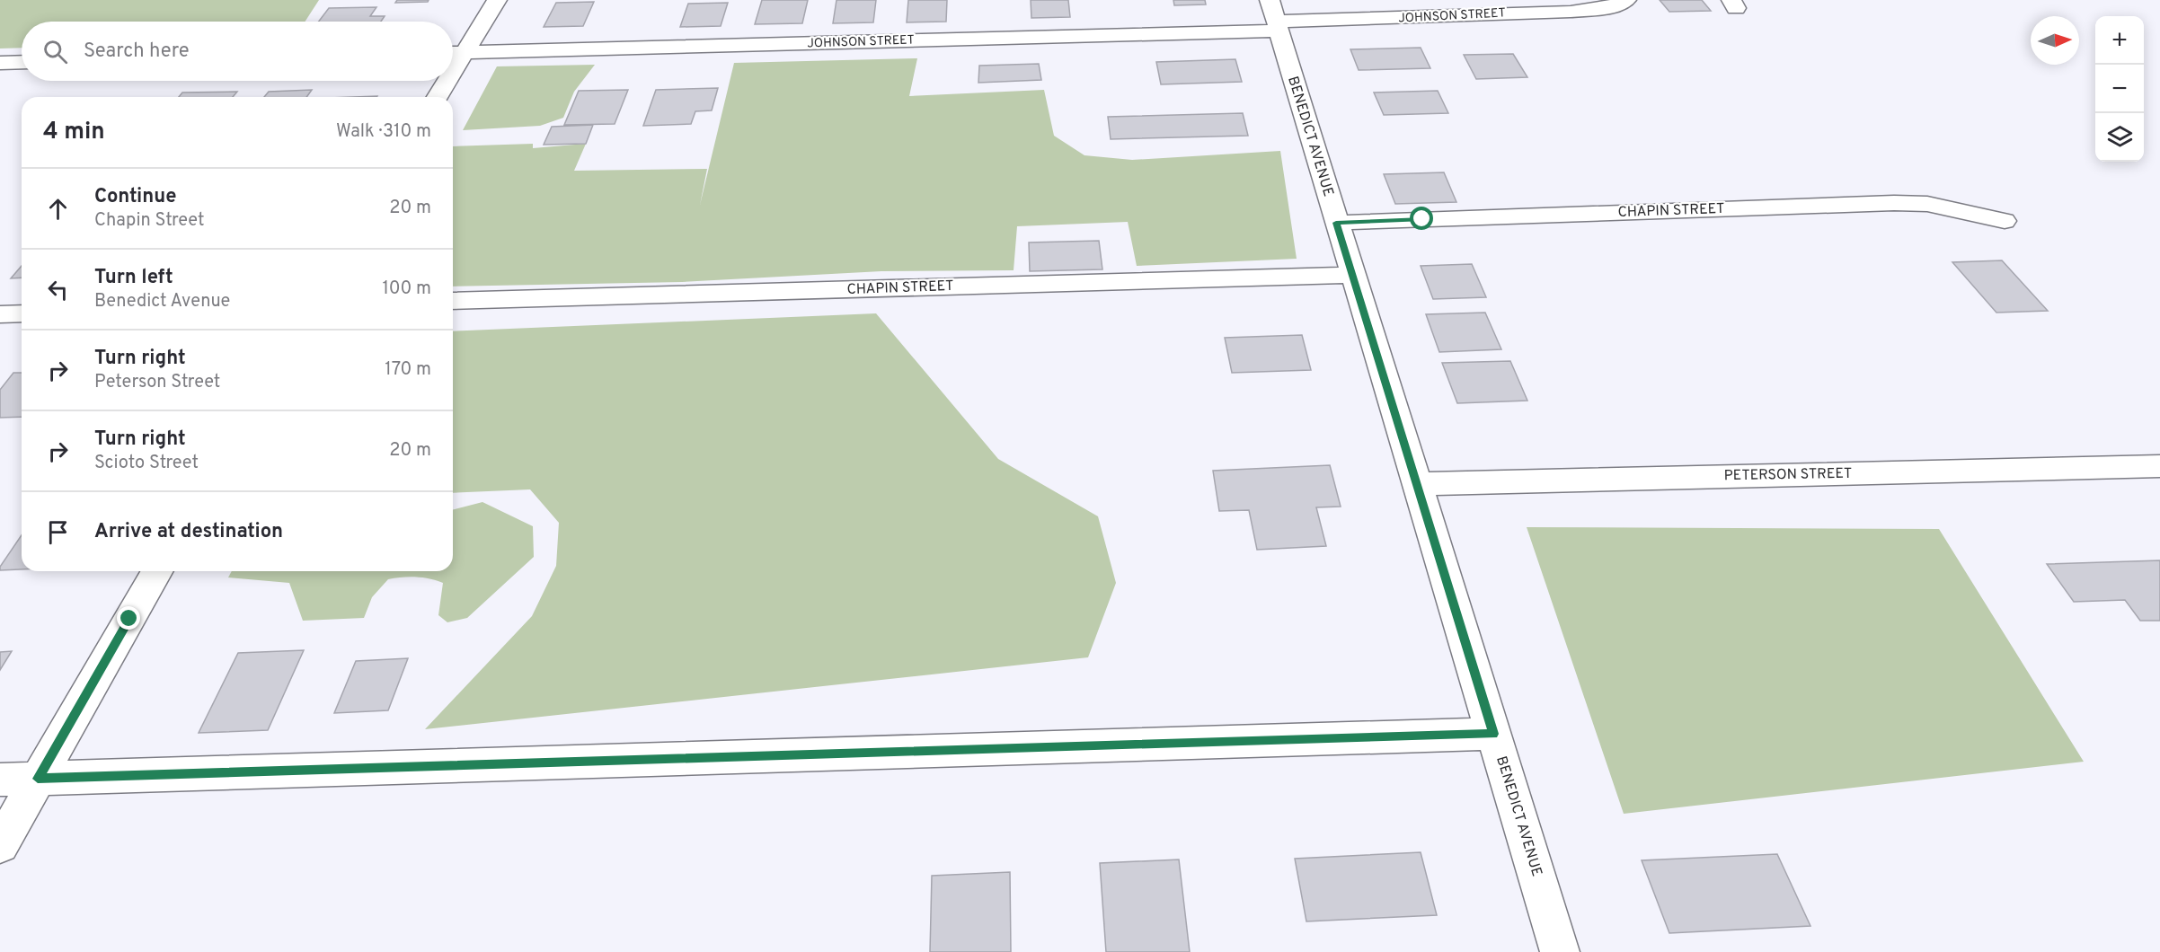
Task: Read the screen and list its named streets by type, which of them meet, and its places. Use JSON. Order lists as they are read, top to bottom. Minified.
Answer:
{"streets":{"street":["JOHNSON STREET","BENEDICT AVENUE","CHAPIN STREET","PETERSON STREET"]},"crossings":[["JOHNSON STREET","BENEDICT AVENUE"],["BENEDICT AVENUE","CHAPIN STREET"],["BENEDICT AVENUE","PETERSON STREET"]],"north":"right","page":{"map_buttons":["+","−"],"search":"Search here","heading":["4 min","Walk · 310 m"],"list":[["Continue","Chapin Street","20 m"],["Turn left","Benedict Avenue","100 m"],["Turn right","Peterson Street","170 m"],["Turn right","Scioto Street","20 m"],"Arrive at destination"]}}
